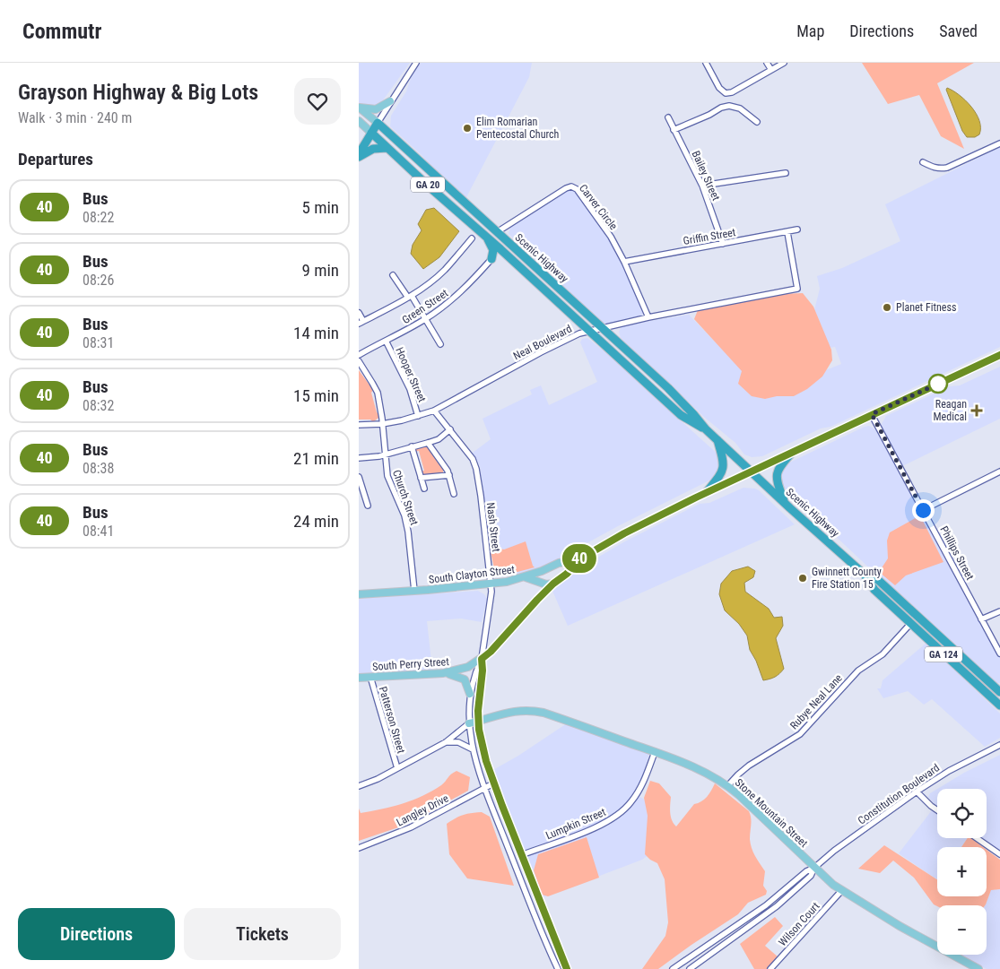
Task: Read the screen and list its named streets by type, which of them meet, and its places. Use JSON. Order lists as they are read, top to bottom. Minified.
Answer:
{"streets":{"highway":["GA 20","Scenic Highway","GA 124"],"main road":["South Clayton Street","South Perry Street","Stone Mountain Street"],"street":["Bailey Street","Carver Circle","Griffin Street","Green Street","Neal Boulevard","Hooper Street","Church Street","Nash Street","Phillips Street","Rubye Neal Lane","Patterson Street","Constitution Boulevard","Langley Drive","Lumpkin Street","Wilson Court"]},"crossings":[["Bailey Street","Griffin Street"],["Carver Circle","Griffin Street"],["Carver Circle","Scenic Highway"],["Carver Circle","Neal Boulevard"],["Griffin Street","Neal Boulevard"],["Scenic Highway","Neal Boulevard"],["Scenic Highway","South Clayton Street"],["Scenic Highway","Rubye Neal Lane"],["Green Street","Hooper Street"],["Neal Boulevard","Hooper Street"],["Neal Boulevard","Church Street"],["Neal Boulevard","Nash Street"],["Church Street","South Clayton Street"],["Nash Street","South Clayton Street"],["Nash Street","South Perry Street"],["Nash Street","Langley Drive"],["Nash Street","Stone Mountain Street"],["Nash Street","Lumpkin Street"],["Phillips Street","South Clayton Street"],["South Clayton Street","South Perry Street"],["South Perry Street","Patterson Street"],["Rubye Neal Lane","Stone Mountain Street"],["Constitution Boulevard","Stone Mountain Street"],["Stone Mountain Street","Lumpkin Street"],["Stone Mountain Street","Wilson Court"]],"places":{"other":["Elim Romarian Pentecostal Church","Planet Fitness","Gwinnett County Fire Station 15"],"health":["Reagan Medical"]},"lines":["bus line 40"],"page":{"header":"Commutr","nav":["Map","Directions","Saved"],"heading":[["Grayson Highway & Big Lots","Walk · 3 min · 240 m"],"Departures"],"on_map":"40","list":[{"mark":"40","name":"Bus","note":"08:22","value":"5 min"},{"mark":"40","name":"Bus","note":"08:26","value":"9 min"},{"mark":"40","name":"Bus","note":"08:31","value":"14 min"},{"mark":"40","name":"Bus","note":"08:32","value":"15 min"},{"mark":"40","name":"Bus","note":"08:38","value":"21 min"},{"mark":"40","name":"Bus","note":"08:41","value":"24 min"}],"map_buttons":["+","−"],"buttons":["Directions","Tickets"]}}
